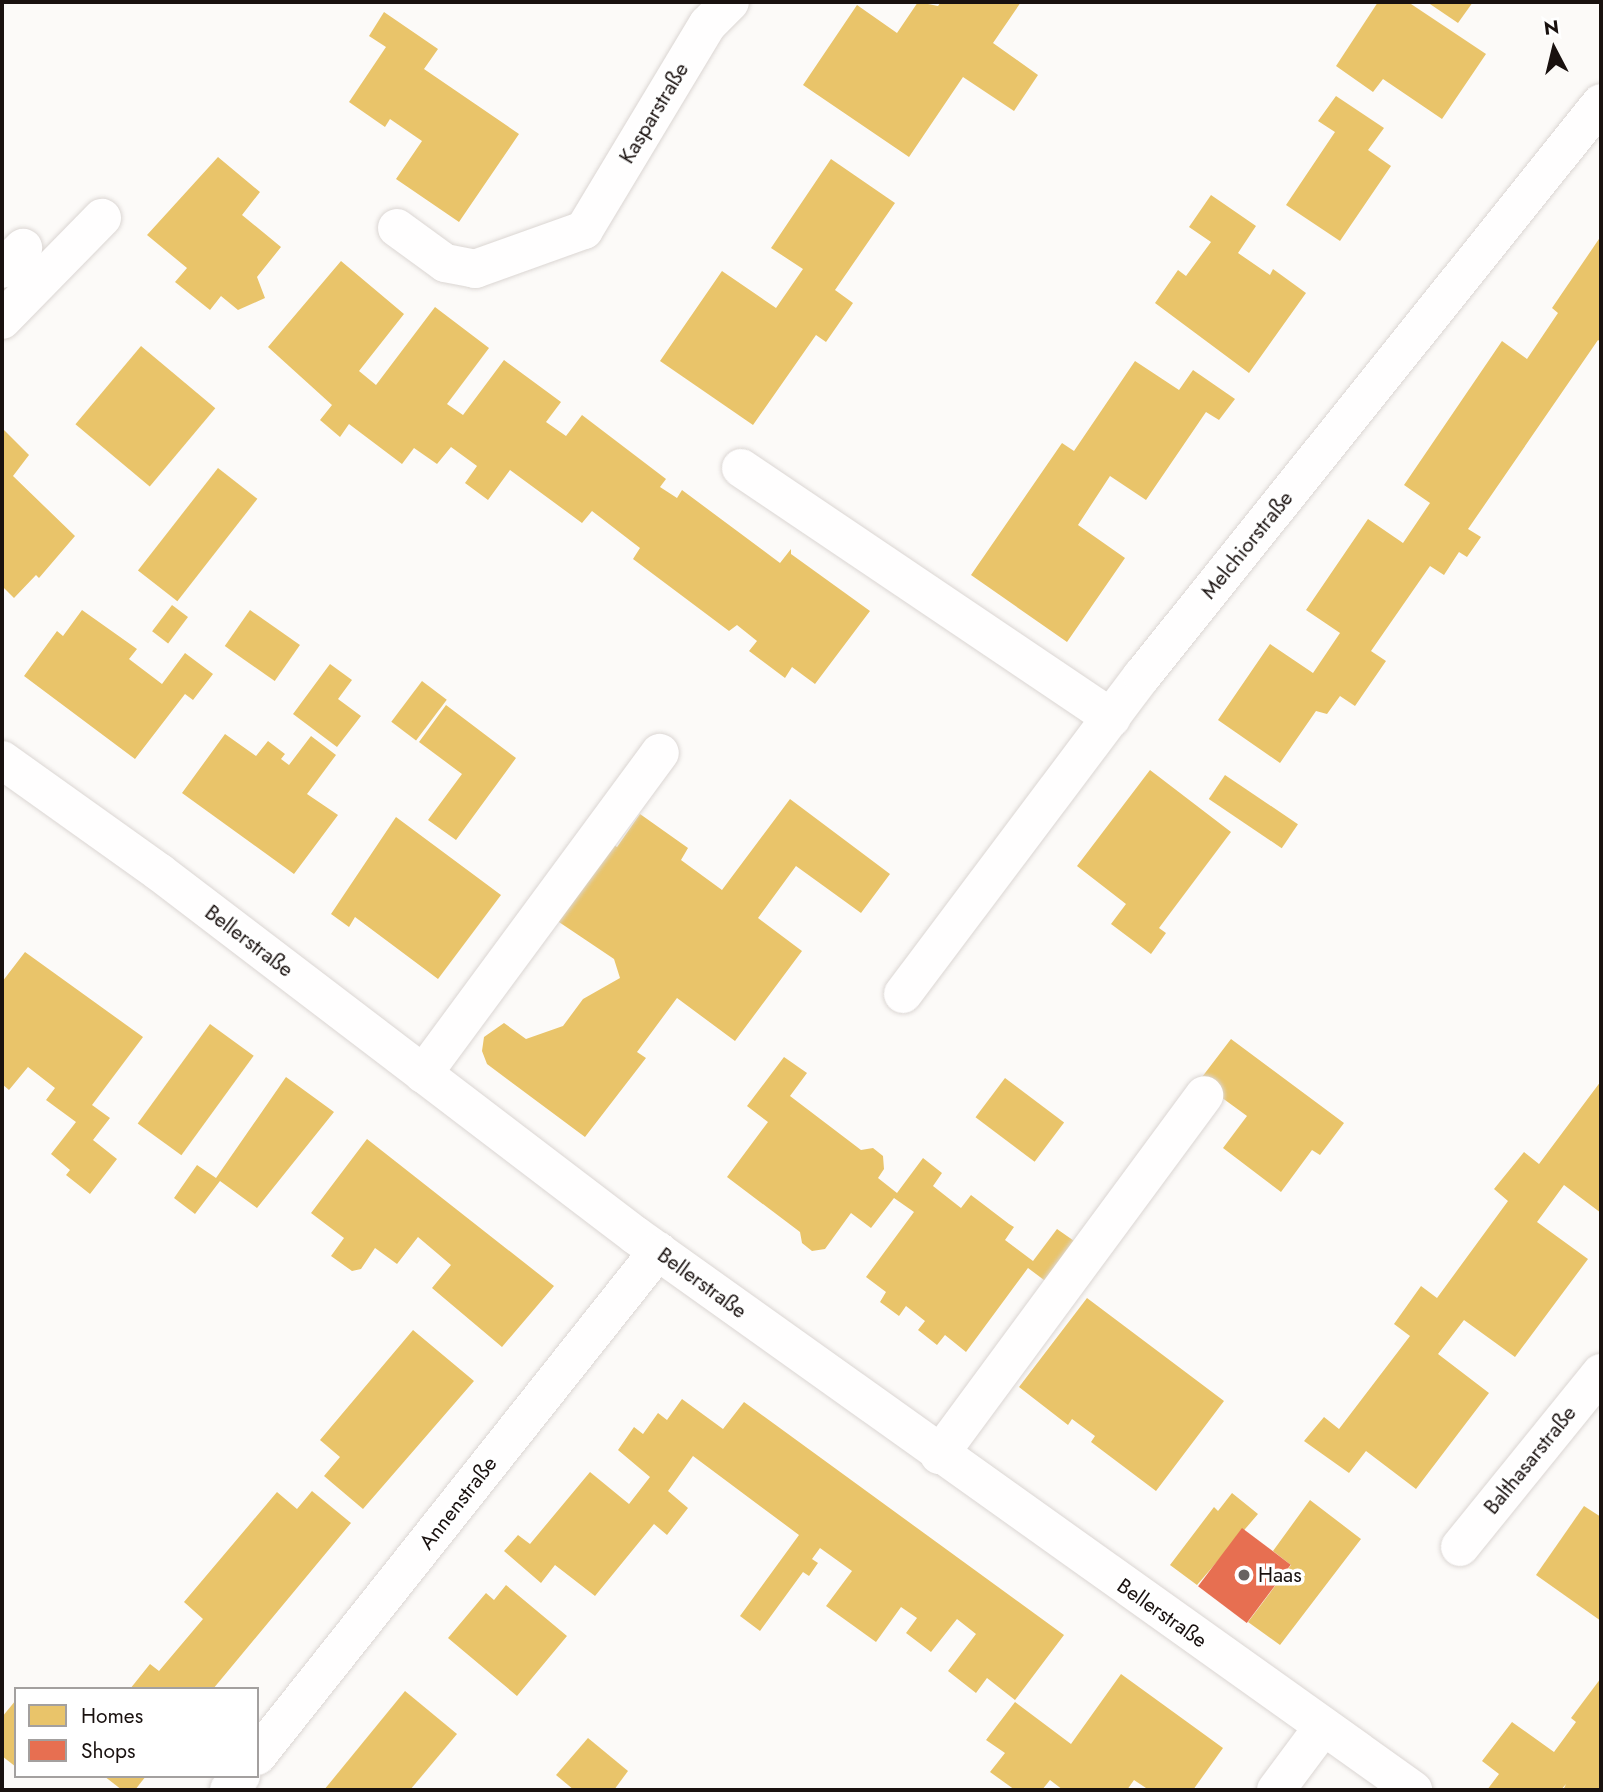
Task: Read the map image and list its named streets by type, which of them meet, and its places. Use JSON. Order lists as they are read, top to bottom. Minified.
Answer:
{"streets":{"street":["Kasparstraße","Melchiorstraße","Bellerstraße","Balthasarstraße","Annenstraße"]},"crossings":[["Bellerstraße","Annenstraße"]],"places":["Haas"],"legend":["Homes","Shops"],"north":"top"}
